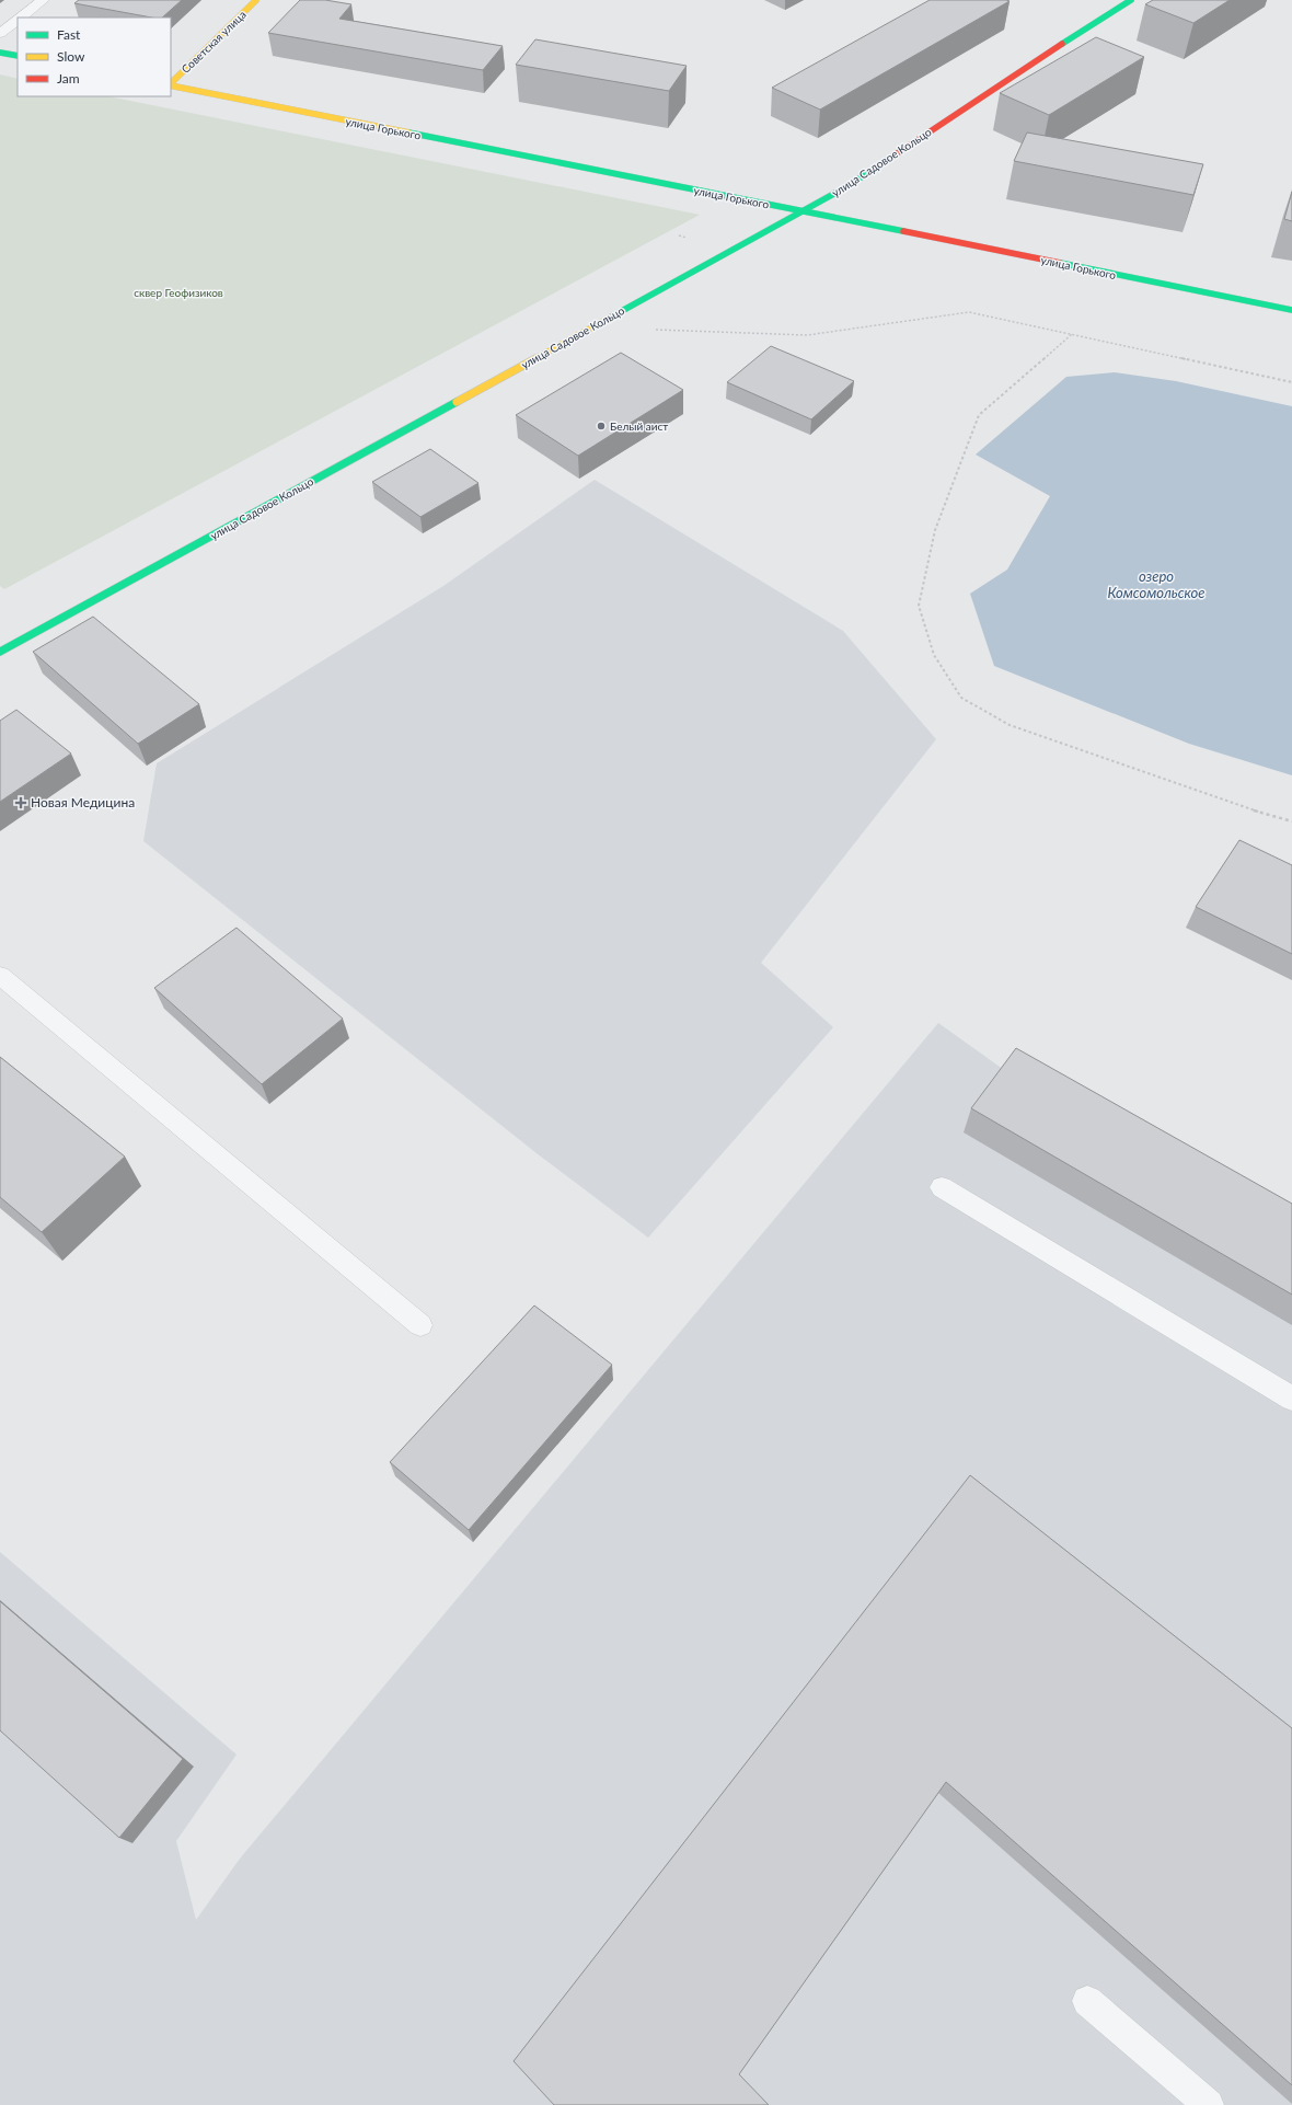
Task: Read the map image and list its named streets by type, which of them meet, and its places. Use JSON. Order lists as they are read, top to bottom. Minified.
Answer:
{"streets":{"main road":["Советская улица","улица Горького","улица Садовое Кольцо"]},"crossings":[["улица Горького","улица Садовое Кольцо"]],"water":["озеро Комсомольское"],"parks":["cквер Геофизиков"],"places":{"other":["Белый аист"],"health":["Новая Медицина"]},"legend":["Fast","Slow","Jam"]}
